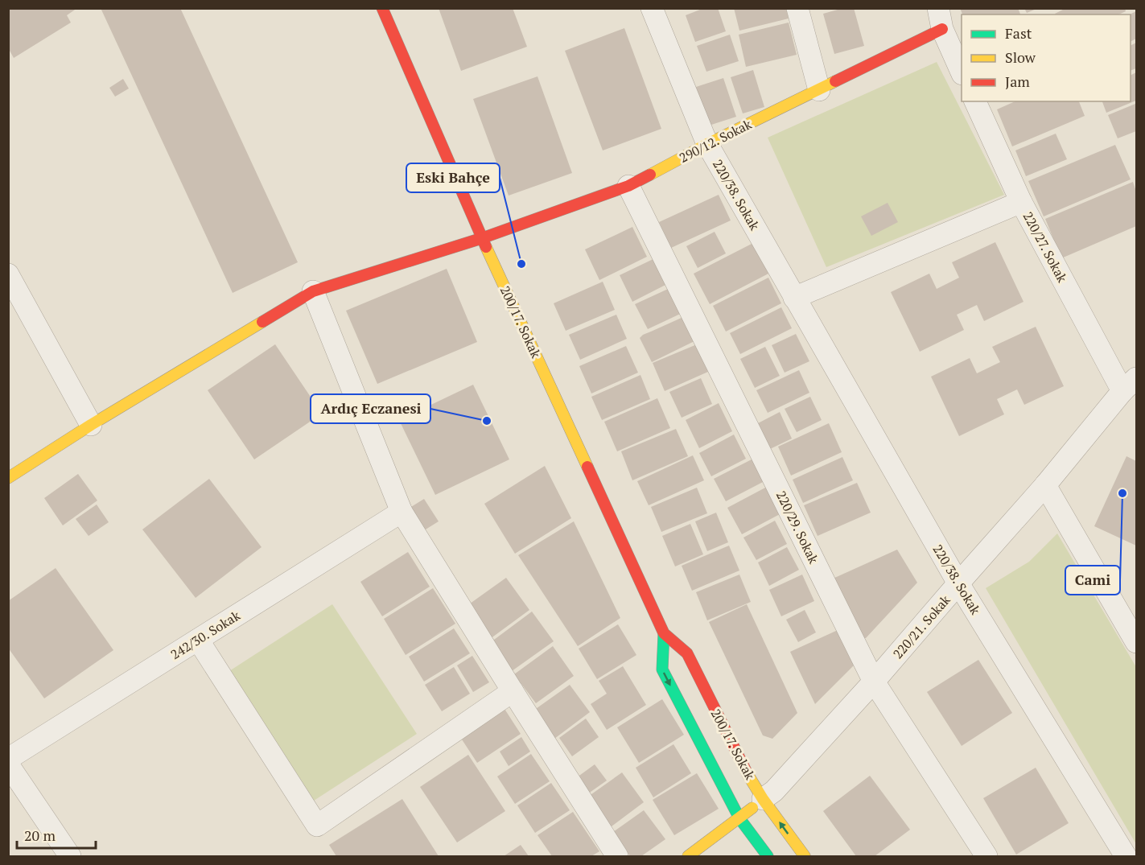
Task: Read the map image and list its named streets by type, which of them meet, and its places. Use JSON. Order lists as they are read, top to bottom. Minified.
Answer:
{"streets":{"street":["290/12. Sokak","220/38. Sokak","220/27. Sokak","200/17. Sokak","220/29. Sokak","220/21. Sokak","242/30. Sokak"]},"crossings":[["290/12. Sokak","220/38. Sokak"],["290/12. Sokak","200/17. Sokak"],["290/12. Sokak","220/29. Sokak"],["220/38. Sokak","220/21. Sokak"],["220/27. Sokak","220/21. Sokak"],["200/17. Sokak","220/21. Sokak"],["220/29. Sokak","220/21. Sokak"]],"places":["Eski Bahçe","Ardıç Eczanesi","Cami"],"legend":["Fast","Slow","Jam"],"scale_bar":"20 m"}
